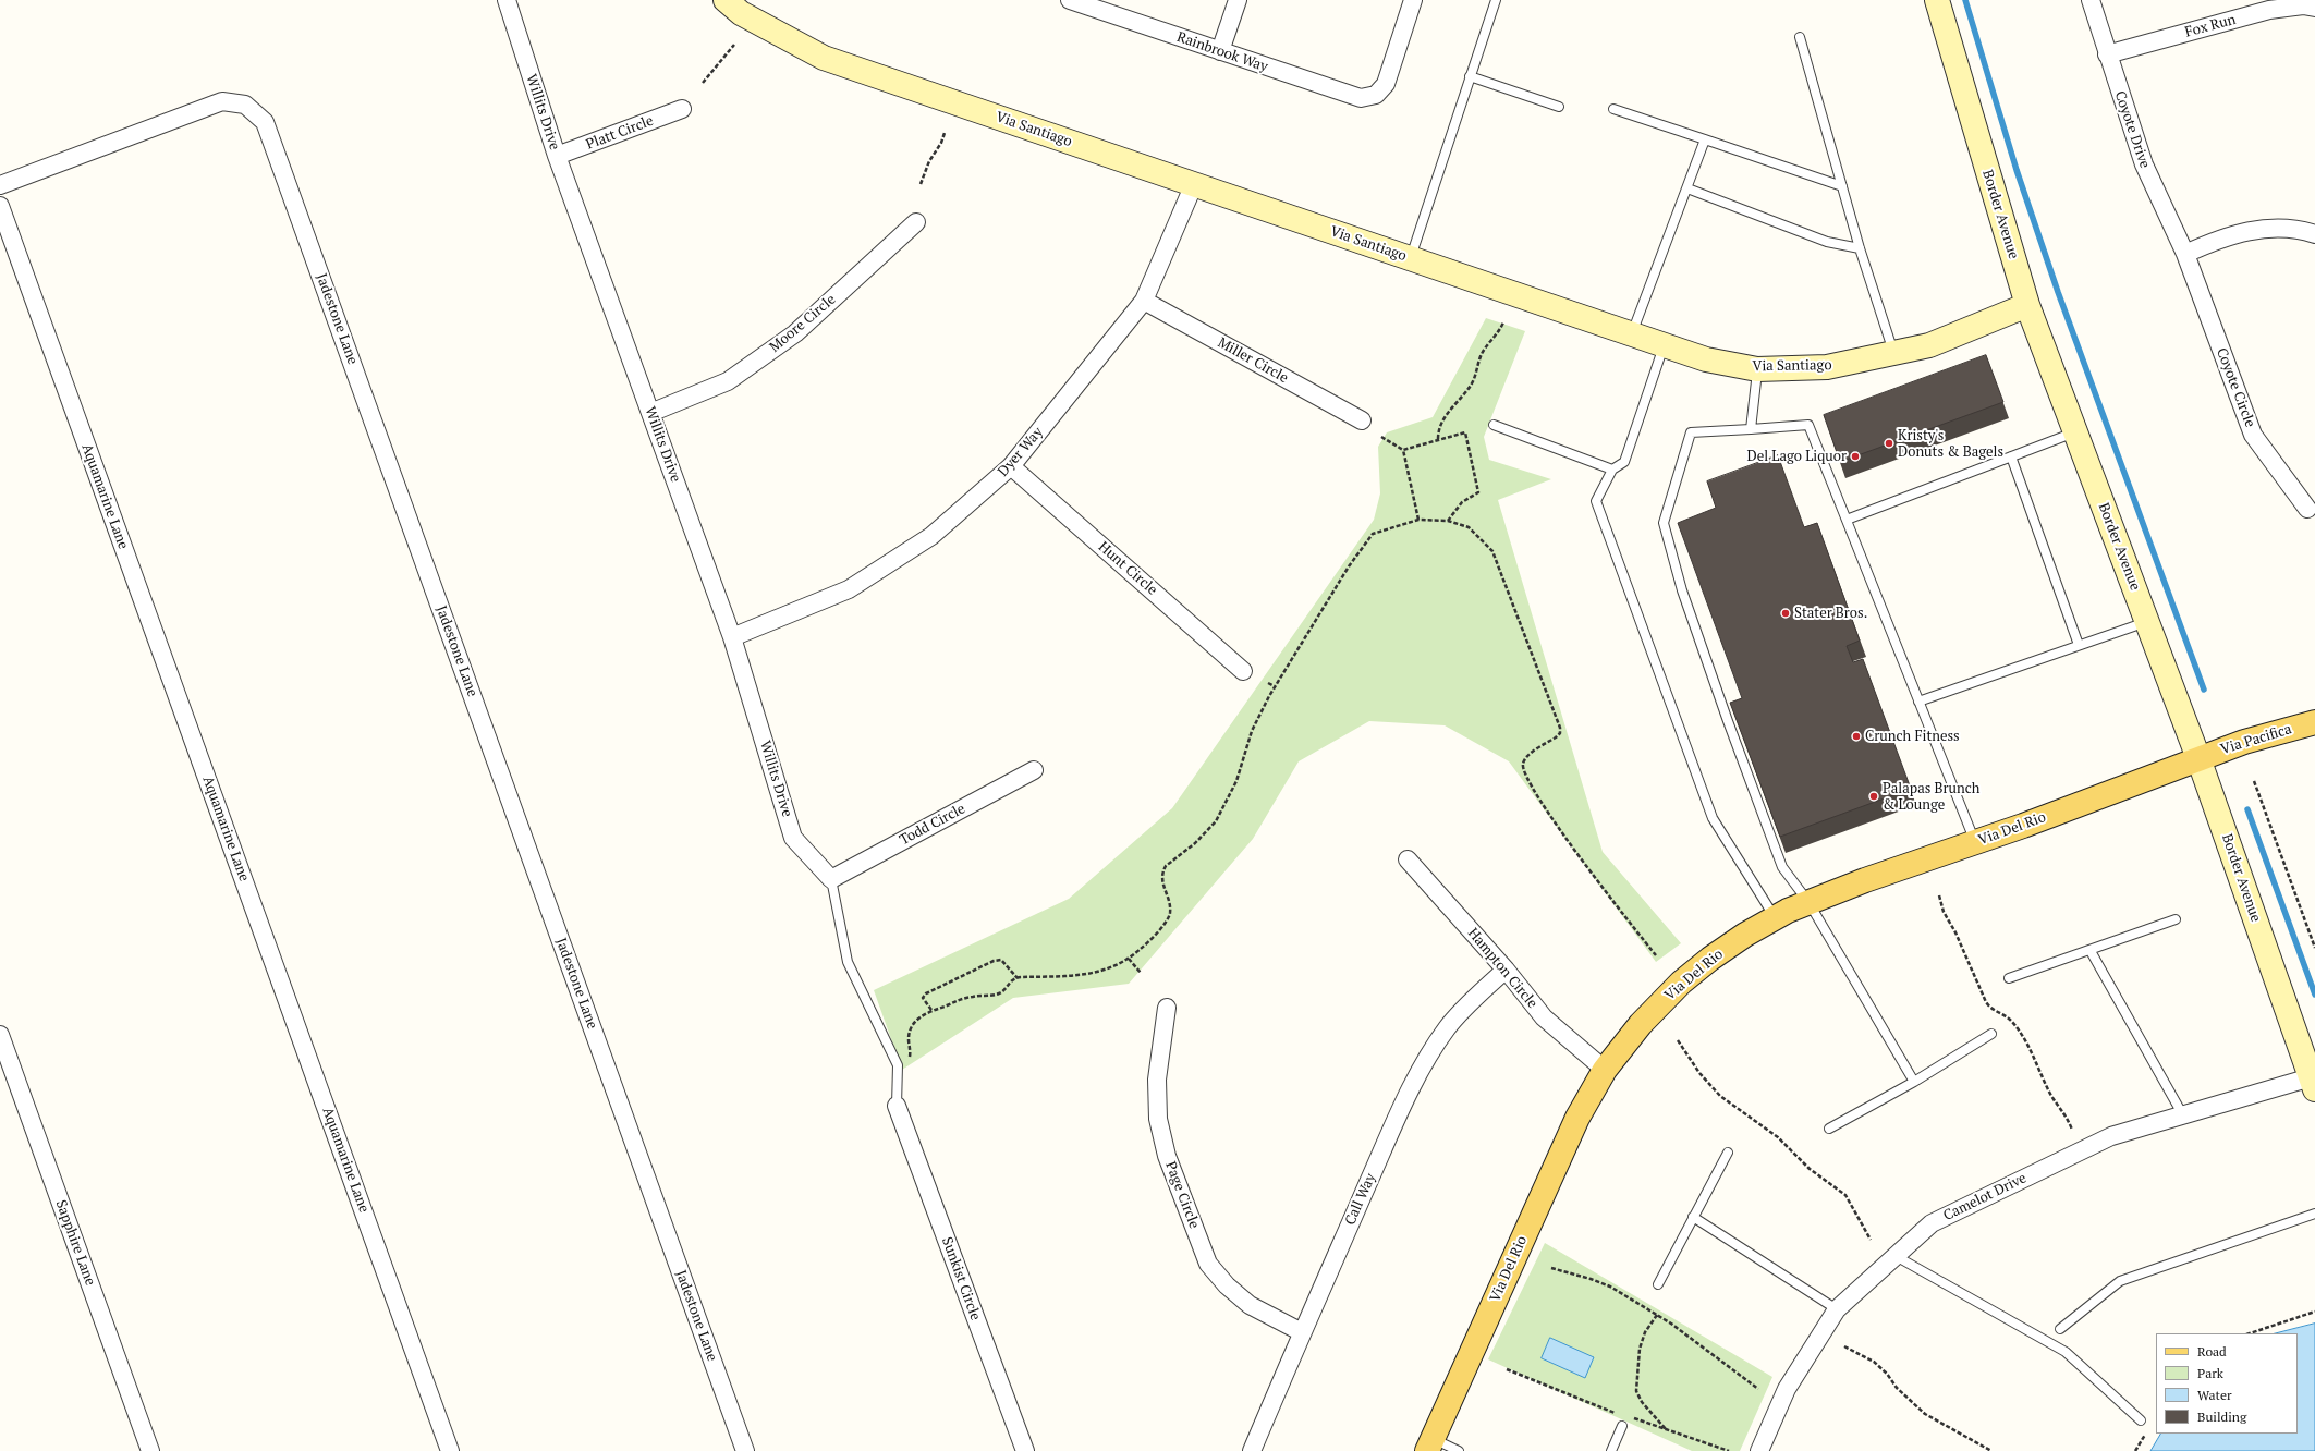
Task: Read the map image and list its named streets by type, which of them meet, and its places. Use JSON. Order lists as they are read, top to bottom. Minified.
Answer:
{"streets":{"main road":["Via Pacifica","Via Del Rio"],"street":["Fox Run","Rainbrook Way","Willits Drive","Via Santiago","Coyote Drive","Platt Circle","Border Avenue","Jadestone Lane","Moore Circle","Miller Circle","Coyote Circle","Dyer Way","Aquamarine Lane","Hunt Circle","Todd Circle","Hampton Circle","Page Circle","Camelot Drive","Call Way","Sapphire Lane","Sunkist Circle"]},"crossings":[["Fox Run","Coyote Drive"],["Willits Drive","Platt Circle"],["Willits Drive","Moore Circle"],["Willits Drive","Dyer Way"],["Willits Drive","Todd Circle"],["Via Santiago","Border Avenue"],["Via Santiago","Dyer Way"],["Coyote Drive","Coyote Circle"],["Border Avenue","Via Pacifica"],["Border Avenue","Via Del Rio"],["Border Avenue","Camelot Drive"],["Miller Circle","Dyer Way"],["Dyer Way","Hunt Circle"],["Via Pacifica","Via Del Rio"],["Via Del Rio","Hampton Circle"],["Hampton Circle","Call Way"],["Page Circle","Call Way"]],"places":["Kristy's Donuts & Bagels","Del Lago Liquor","Stater Bros.","Crunch Fitness","Palapas Brunch & Lounge"],"legend":["Road","Park","Water","Building"]}
